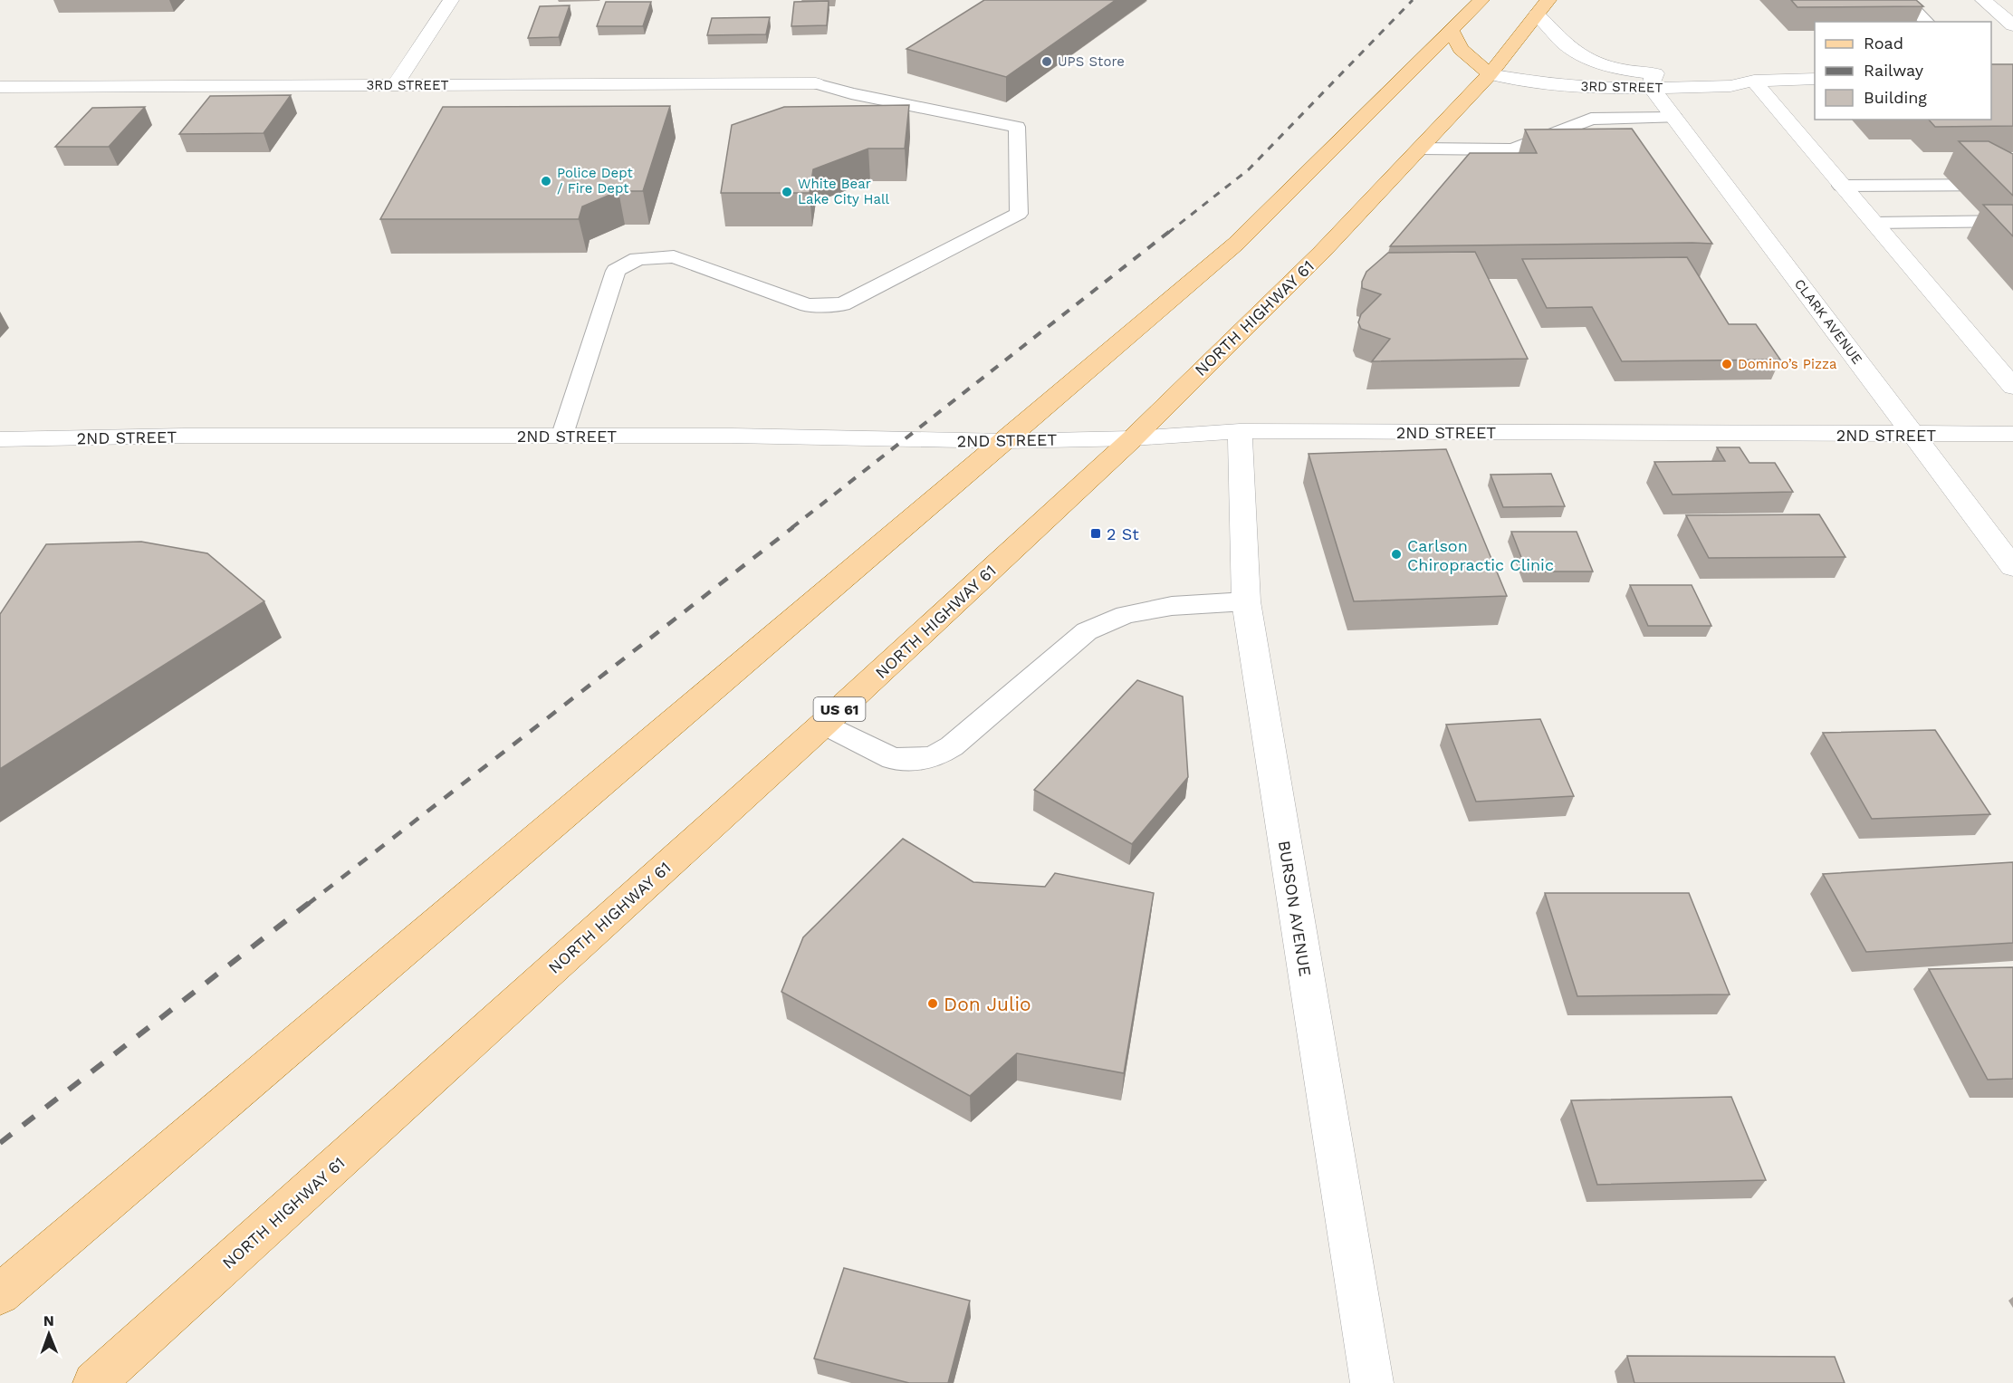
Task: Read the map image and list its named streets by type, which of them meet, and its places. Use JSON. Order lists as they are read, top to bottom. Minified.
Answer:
{"streets":{"main road":["NORTH HIGHWAY 61","US 61"],"street":["3RD STREET","CLARK AVENUE","2ND STREET","BURSON AVENUE"]},"crossings":[["3RD STREET","NORTH HIGHWAY 61"],["3RD STREET","CLARK AVENUE"],["NORTH HIGHWAY 61","2ND STREET"],["CLARK AVENUE","2ND STREET"],["2ND STREET","BURSON AVENUE"]],"places":{"other":["UPS Store","Police Dept / Fire Dept","White Bear Lake City Hall","Domino’s Pizza","Carlson Chiropractic Clinic","Don Julio"],"transit":["2 St"]},"legend":["Road","Railway","Building"],"north":"top"}
